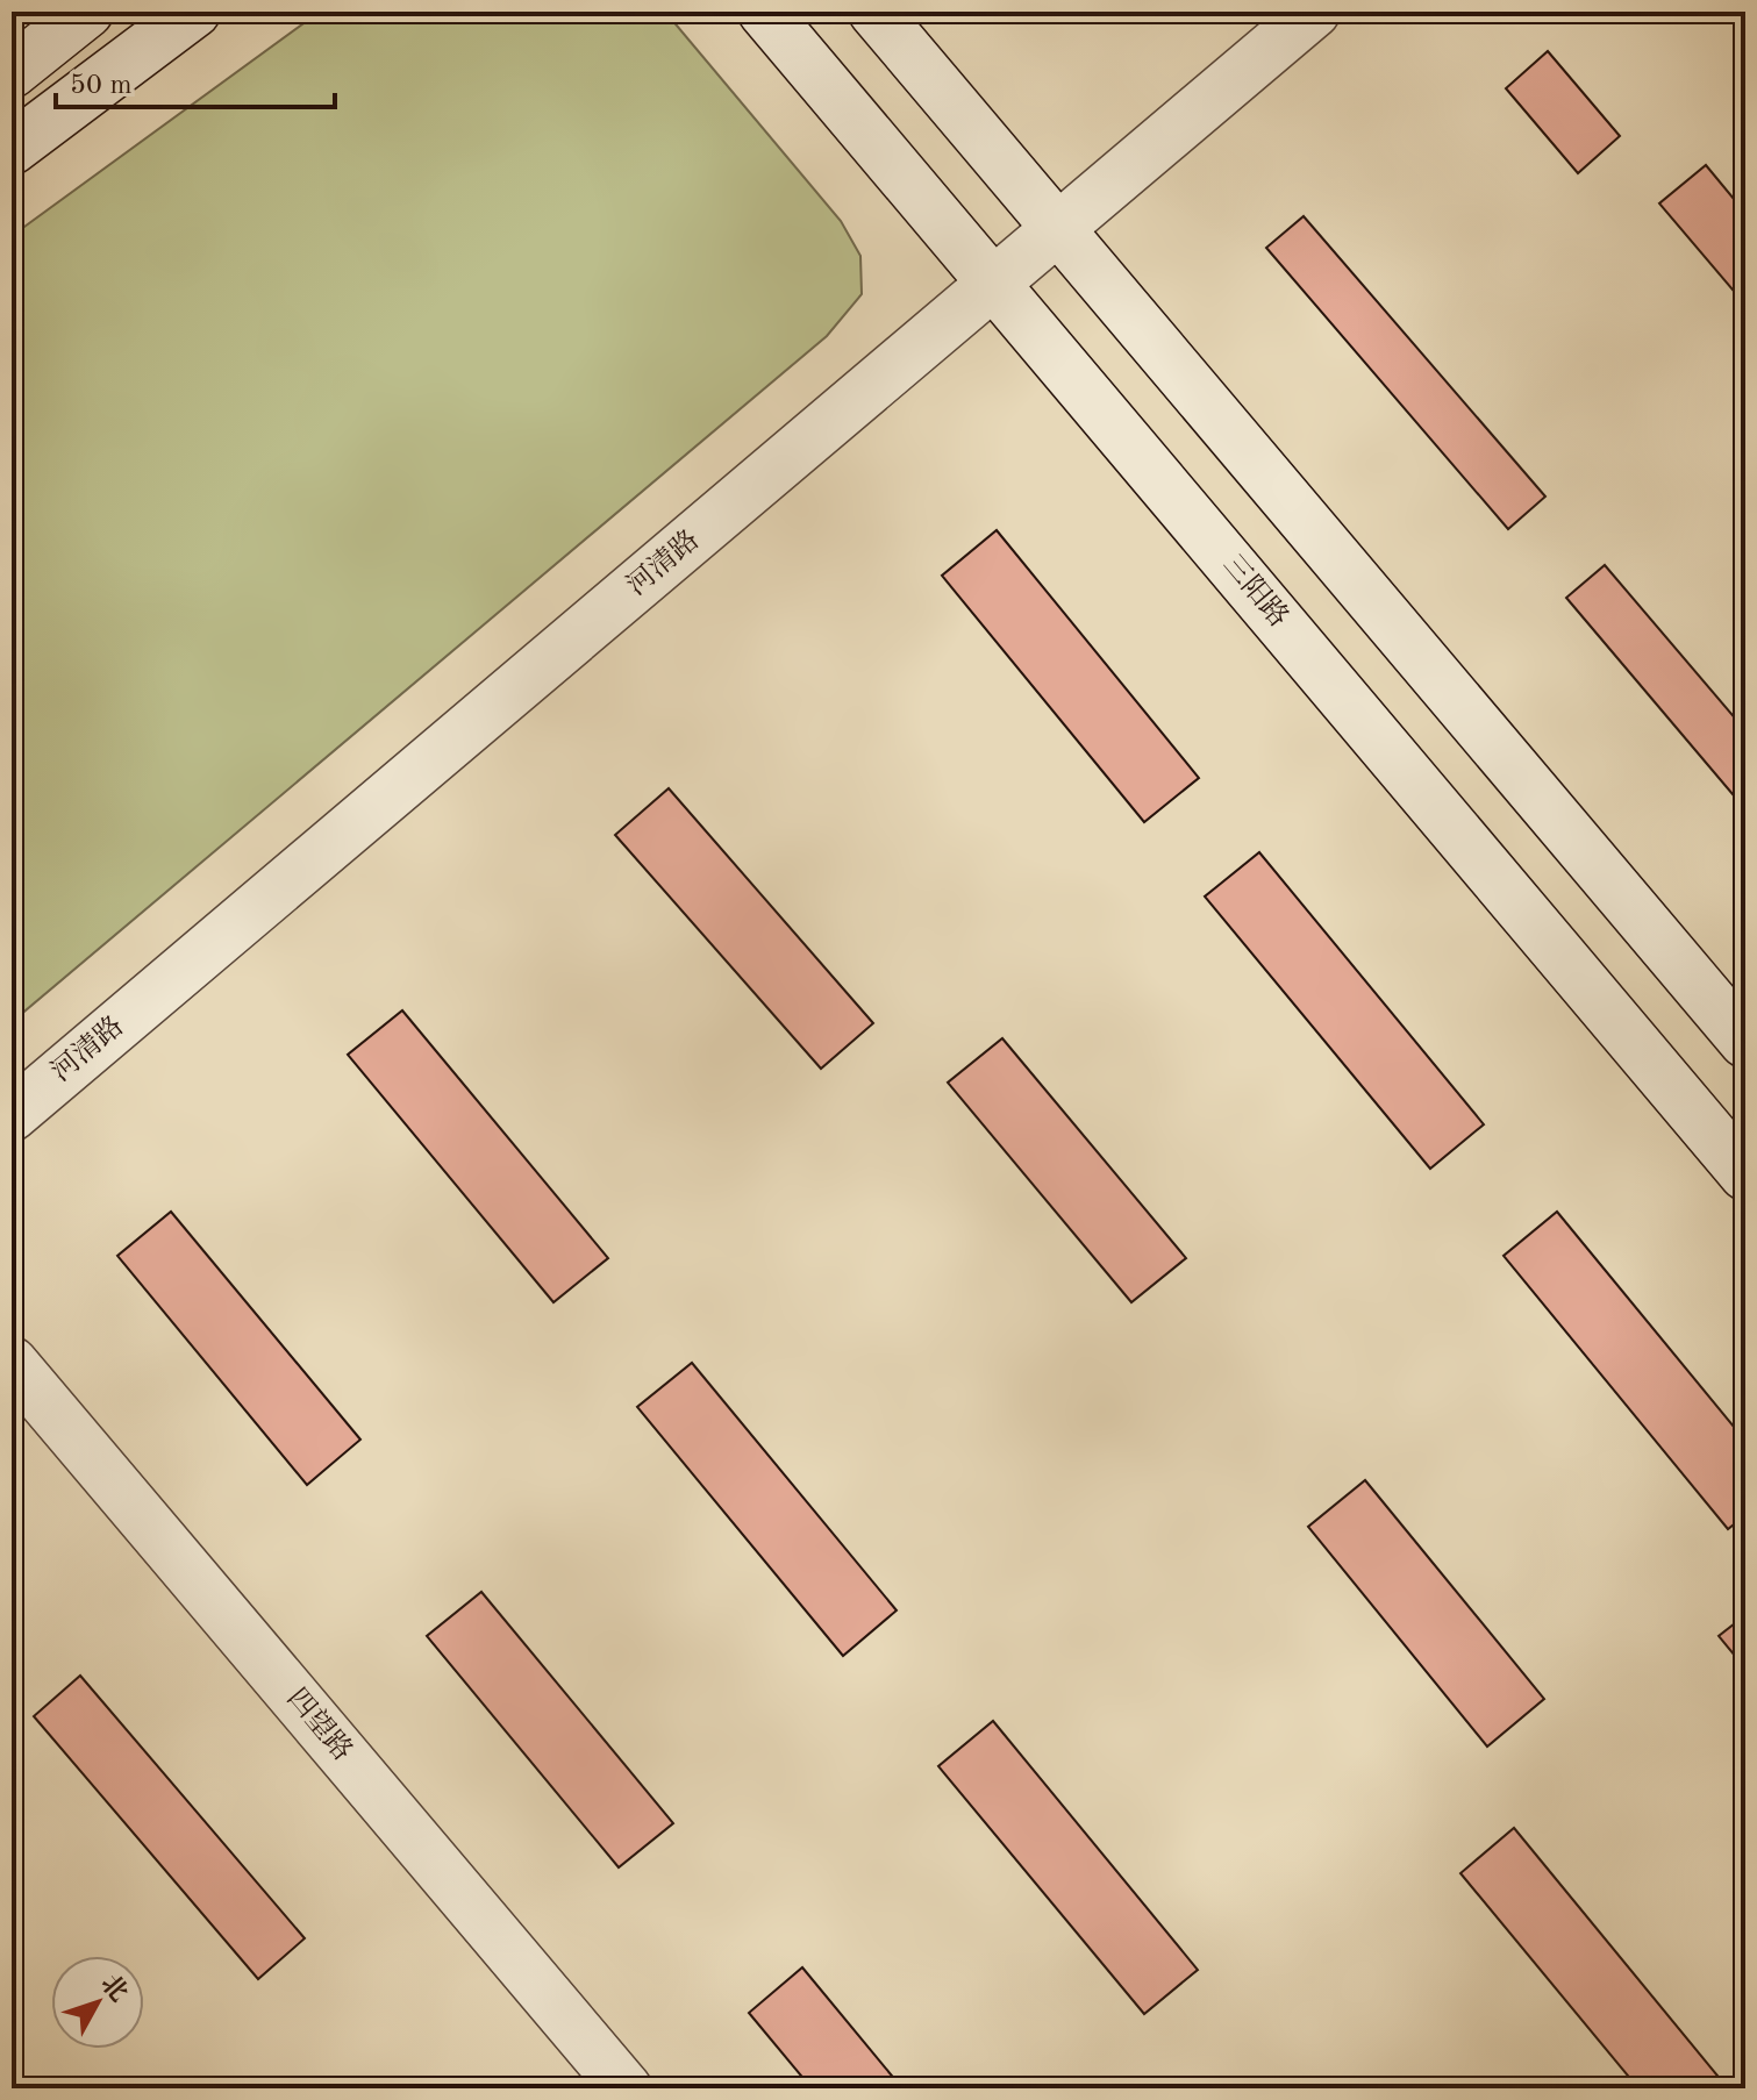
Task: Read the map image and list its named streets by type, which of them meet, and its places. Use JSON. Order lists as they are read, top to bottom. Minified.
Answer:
{"streets":{"main road":["河清路","三阳路","四望路"]},"crossings":[["河清路","三阳路"]],"scale_bar":"50 m","north":"top right"}
